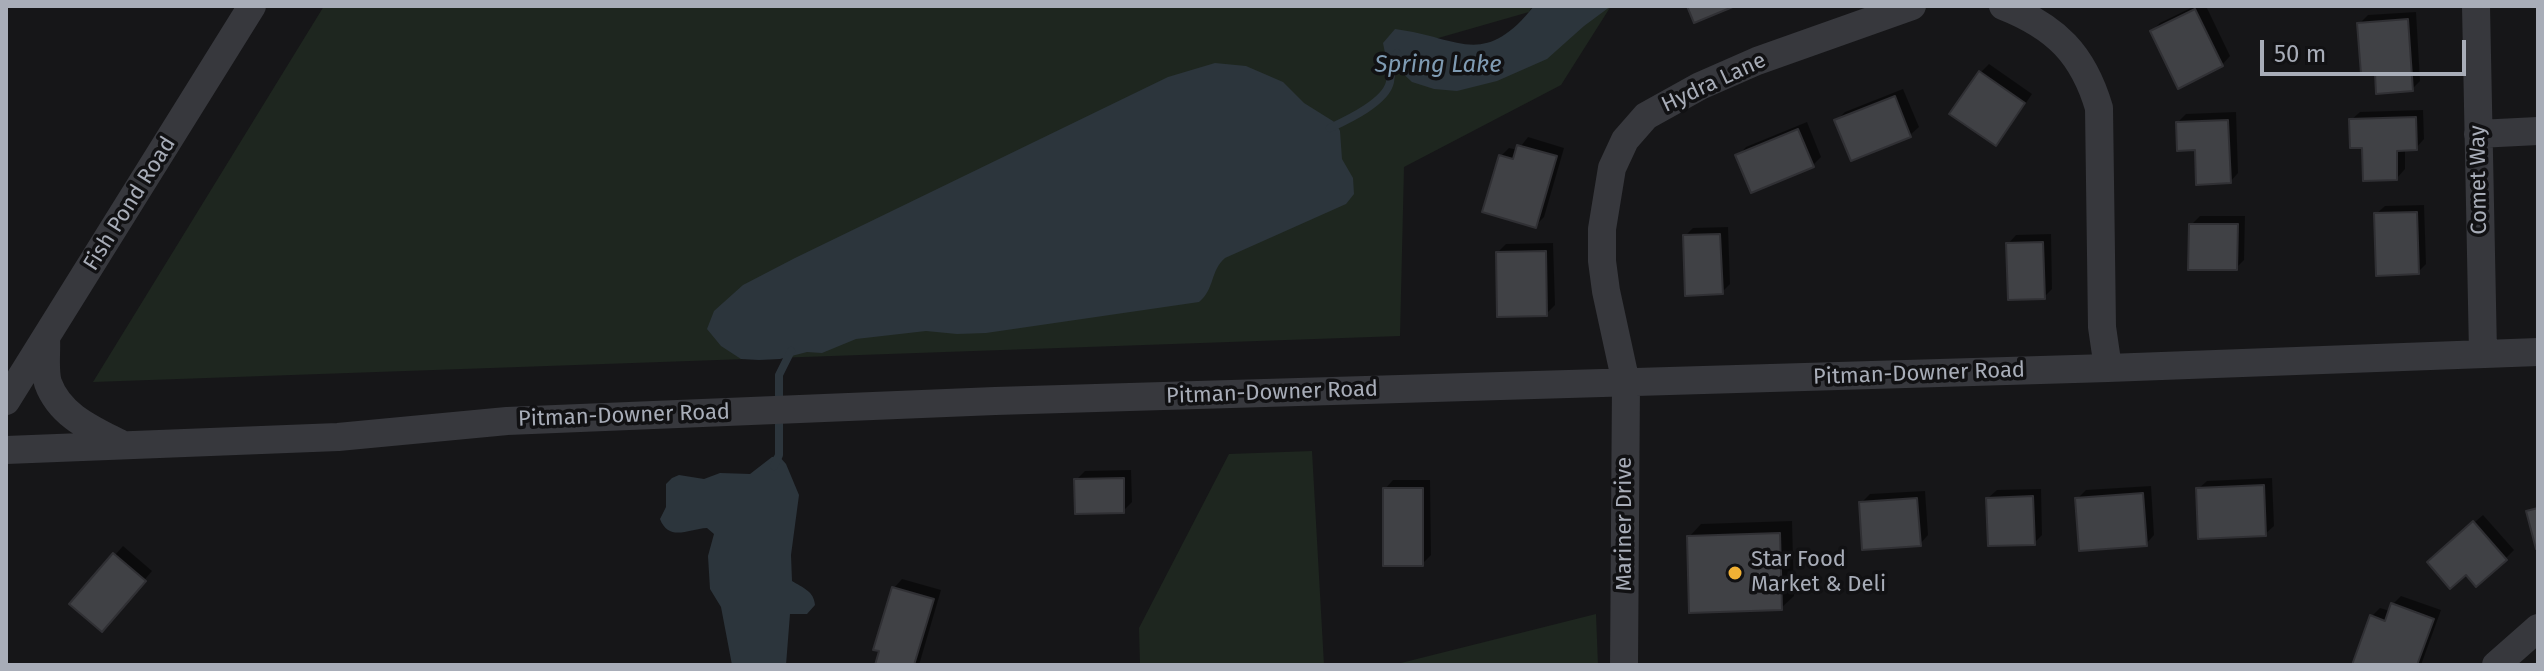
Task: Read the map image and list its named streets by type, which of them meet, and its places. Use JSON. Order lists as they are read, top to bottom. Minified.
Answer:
{"streets":{"street":["Hydra Lane","Comet Way","Fish Pond Road","Pitman-Downer Road","Mariner Drive"]},"crossings":[["Hydra Lane","Pitman-Downer Road"],["Hydra Lane","Mariner Drive"],["Comet Way","Pitman-Downer Road"],["Pitman-Downer Road","Mariner Drive"]],"water":["Spring Lake"],"places":["Star Food Market & Deli"],"scale_bar":"50 m"}
